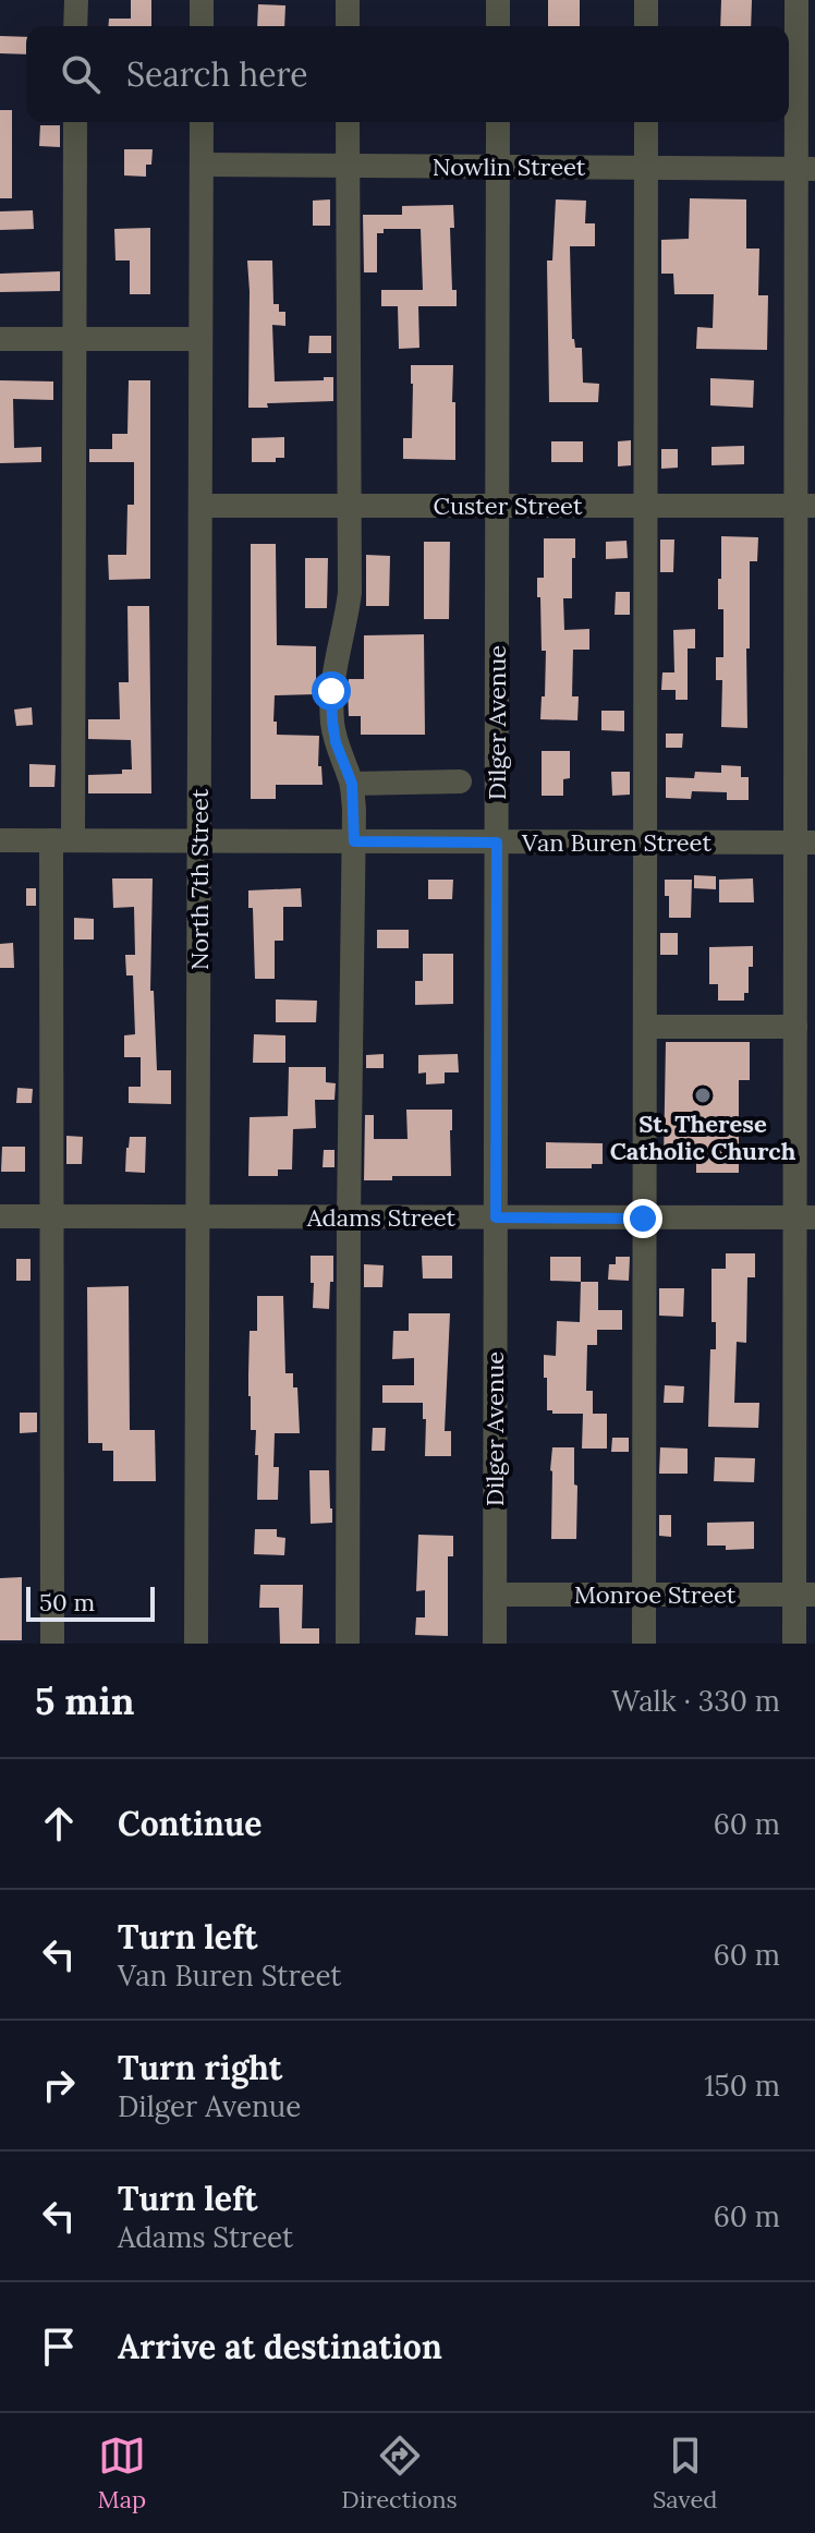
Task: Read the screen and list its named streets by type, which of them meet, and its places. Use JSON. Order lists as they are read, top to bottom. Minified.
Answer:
{"streets":{"street":["Nowlin Street","Custer Street","Dilger Avenue","Van Buren Street","North 7th Street","Adams Street","Monroe Street"]},"crossings":[["Nowlin Street","Dilger Avenue"],["Nowlin Street","North 7th Street"],["Custer Street","Dilger Avenue"],["Custer Street","North 7th Street"],["Dilger Avenue","Van Buren Street"],["Dilger Avenue","Adams Street"],["Dilger Avenue","Monroe Street"],["Van Buren Street","North 7th Street"],["North 7th Street","Adams Street"]],"places":["St. Therese Catholic Church"],"scale_bar":"50 m","page":{"search":"Search here","scale":"50 m","heading":["5 min","Walk · 330 m"],"list":[["Continue","60 m"],["Turn left","Van Buren Street","60 m"],["Turn right","Dilger Avenue","150 m"],["Turn left","Adams Street","60 m"],"Arrive at destination"],"nav":["Map","Directions","Saved"]}}
